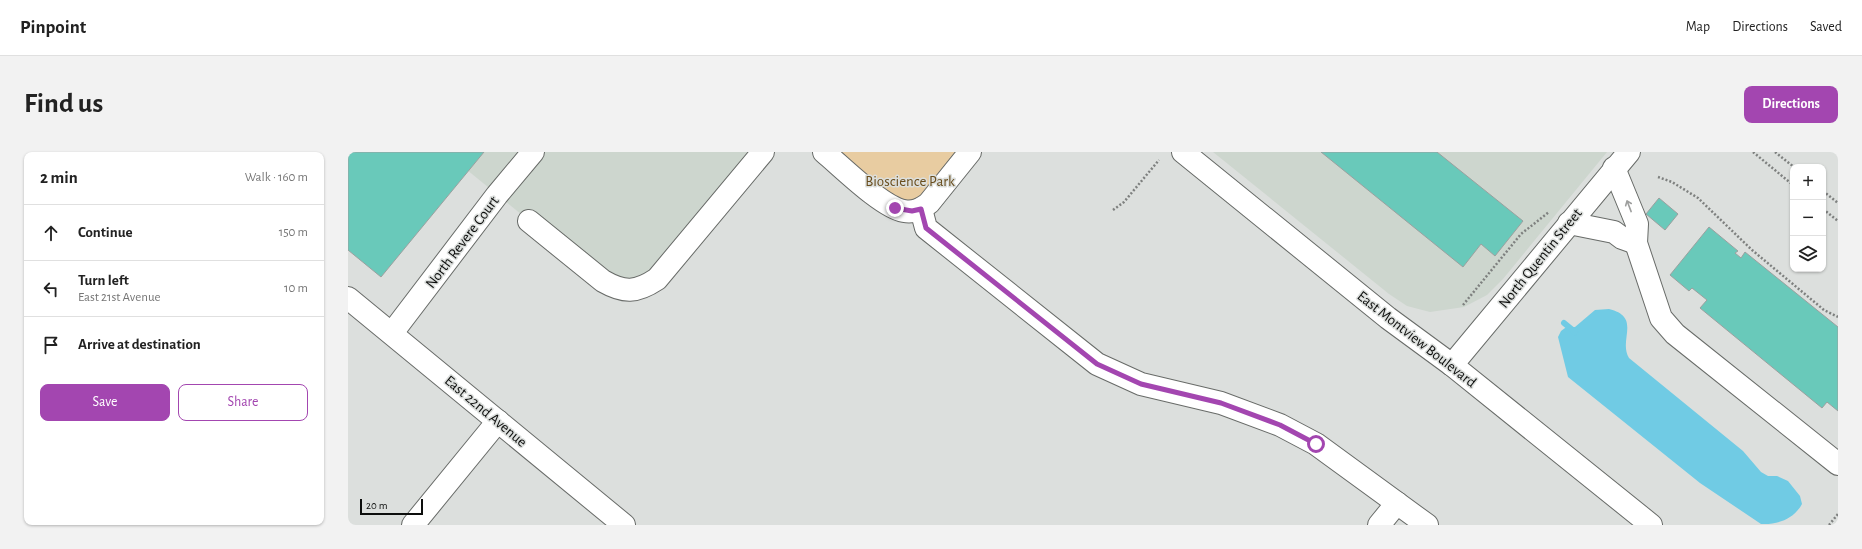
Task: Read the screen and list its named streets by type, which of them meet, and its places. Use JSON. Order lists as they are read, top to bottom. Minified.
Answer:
{"streets":{"street":["North Revere Court","North Quentin Street","East Montview Boulevard","East 22nd Avenue"]},"crossings":[["North Revere Court","East 22nd Avenue"],["North Quentin Street","East Montview Boulevard"]],"parks":["Bioscience Park"],"scale_bar":"20 m","page":{"header":"Pinpoint","nav":["Map","Directions","Saved"],"buttons":["Directions",["Save","Share"]],"title":"Find us","heading":["2 min","Walk · 160 m"],"map_buttons":["+","−"],"list":[["Continue","150 m"],["Turn left","East 21st Avenue","10 m"],"Arrive at destination"],"scale":"20 m"}}
